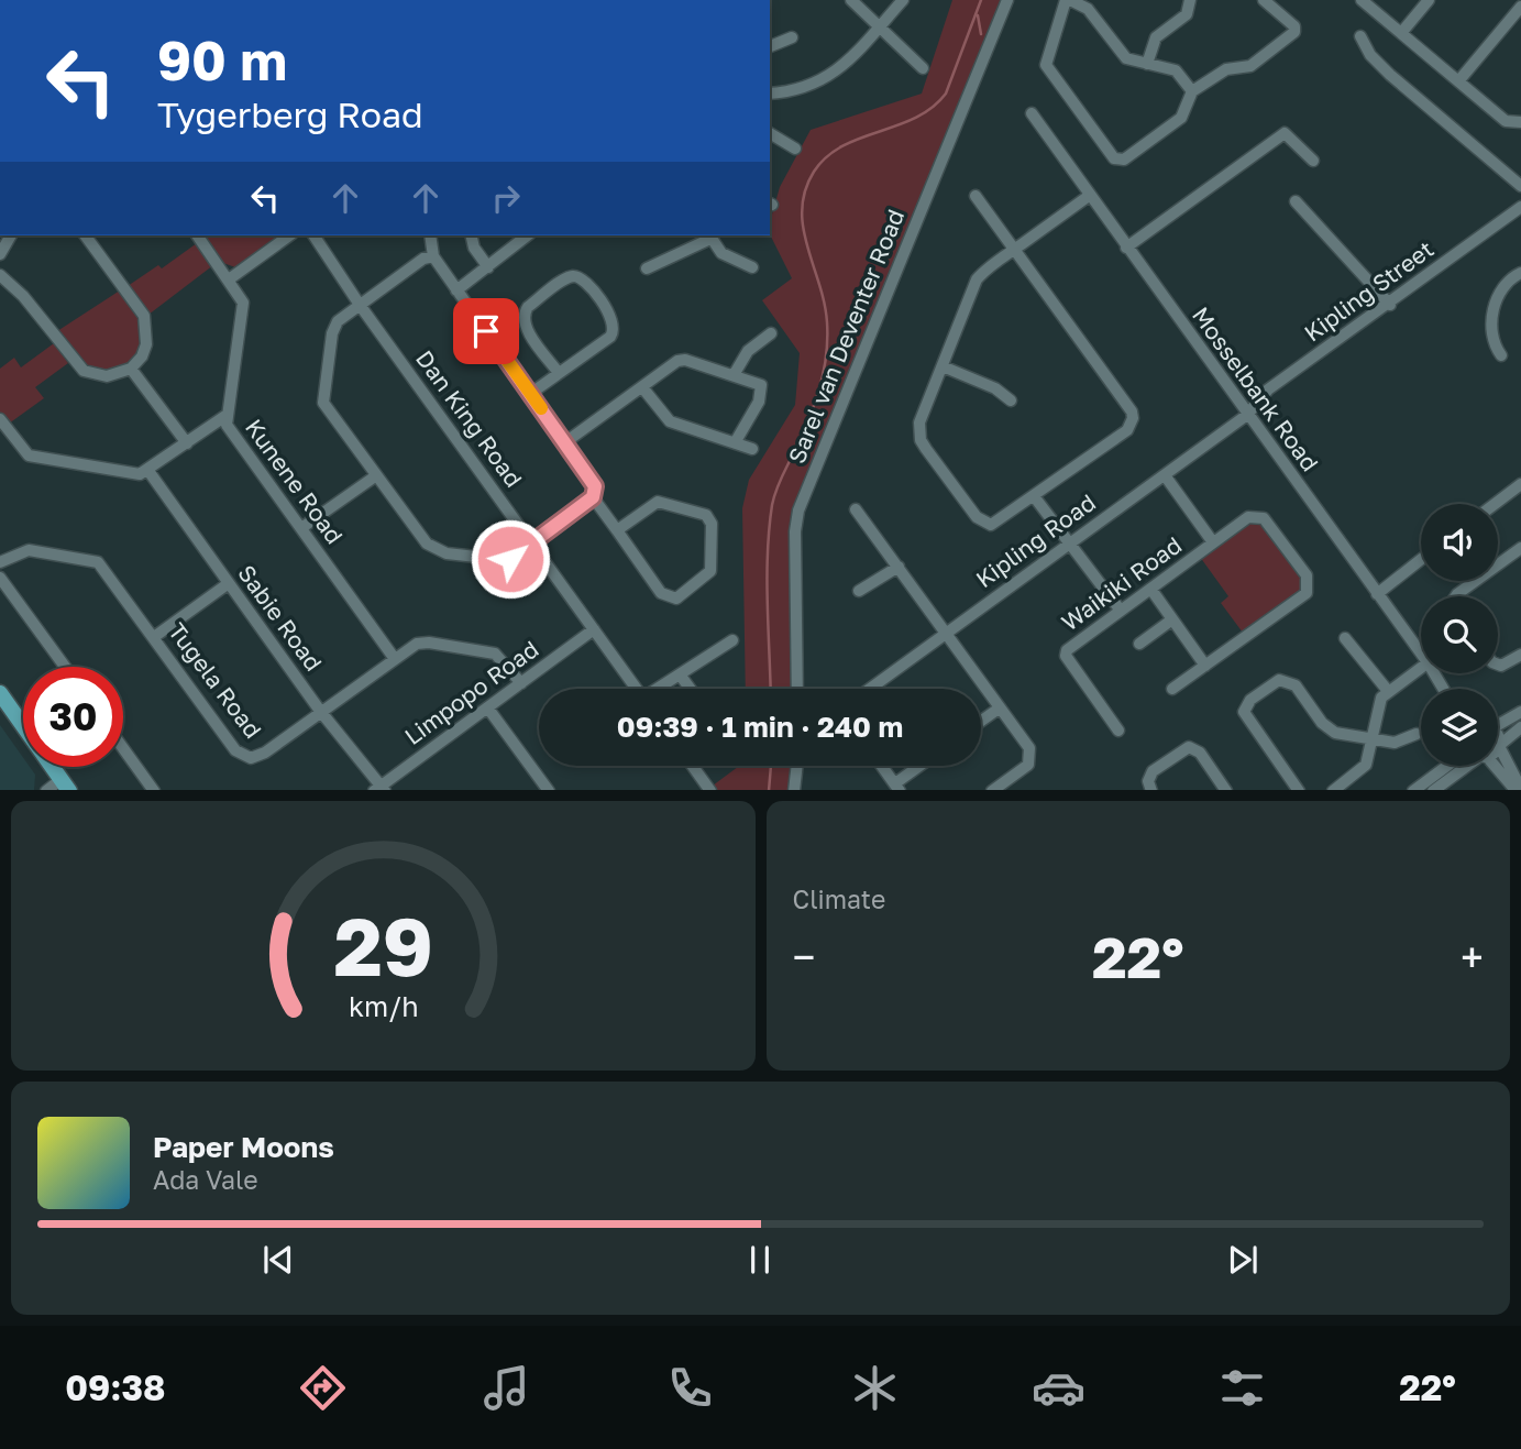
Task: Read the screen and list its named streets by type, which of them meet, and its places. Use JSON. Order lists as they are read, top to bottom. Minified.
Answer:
{"streets":{"street":["Kipling Street","Sarel van Deventer Road","Mosselbank Road","Dan King Road","Kunene Road","Kipling Road","Waikiki Road","Sabie Road","Tugela Road","Limpopo Road"]},"crossings":[["Kipling Street","Mosselbank Road"],["Kipling Street","Kipling Road"],["Mosselbank Road","Kipling Road"],["Dan King Road","Limpopo Road"],["Kunene Road","Tugela Road"],["Kipling Road","Waikiki Road"],["Sabie Road","Tugela Road"],["Sabie Road","Limpopo Road"],["Tugela Road","Limpopo Road"]],"page":{"turn":["90 m","Tygerberg Road"],"limit":"30","trip":"09:39 · 1 min · 240 m","tile":"Climate","heat":["−","22°","+"],"song":["Paper Moons","Ada Vale"],"tabs":["09:38","22°"],"gauge":["29","km/h"]}}
